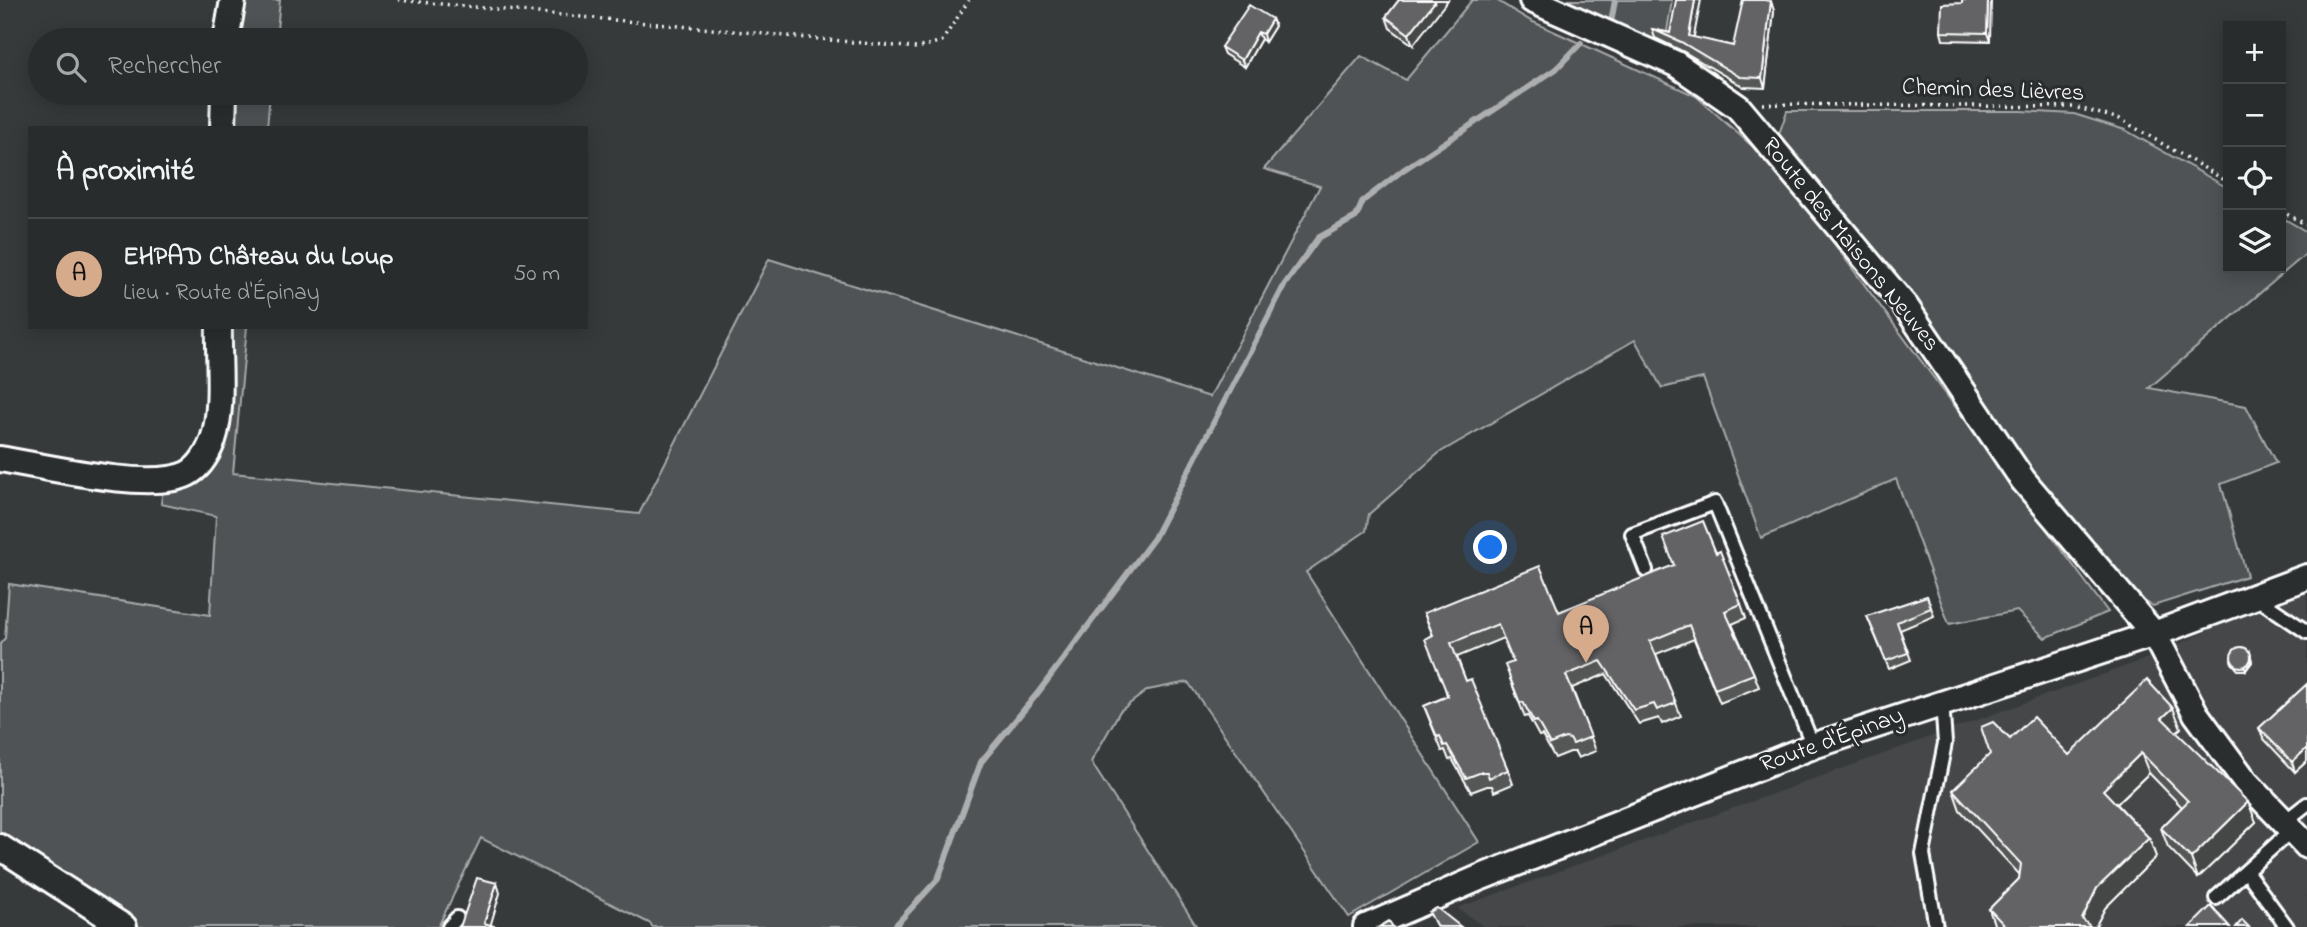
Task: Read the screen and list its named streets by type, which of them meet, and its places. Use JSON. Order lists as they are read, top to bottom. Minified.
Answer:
{"streets":{"street":["Route des Maisons Neuves","Route d'Épinay"],"path":["Chemin des Lièvres"]},"crossings":[["Chemin des Lièvres","Route des Maisons Neuves"],["Route des Maisons Neuves","Route d'Épinay"]],"page":{"map_buttons":["+","−"],"search":"Rechercher","heading":"À proximité","list":[{"mark":"A","name":"EHPAD Château du Loup","note":"Lieu · Route d'Épinay","value":"50 m"}],"pins":"A"}}
